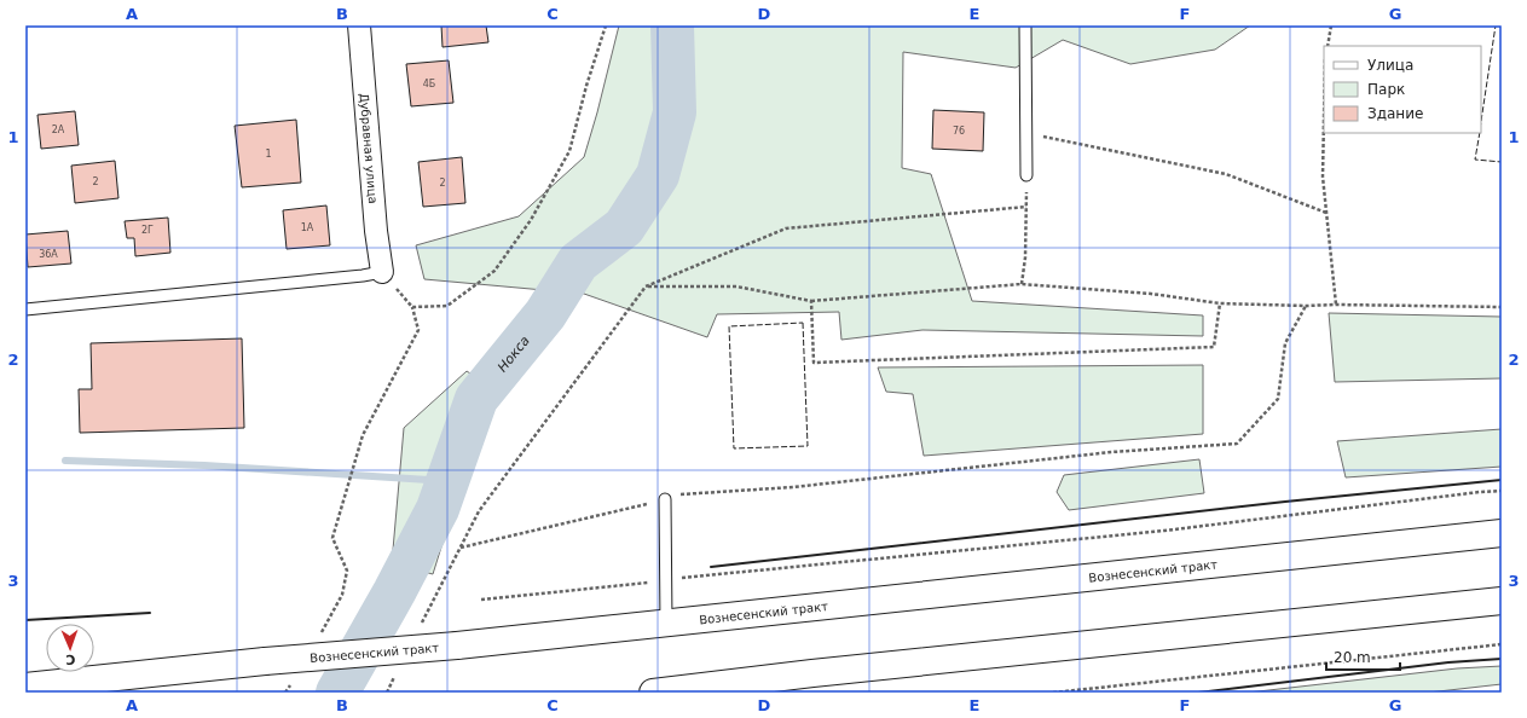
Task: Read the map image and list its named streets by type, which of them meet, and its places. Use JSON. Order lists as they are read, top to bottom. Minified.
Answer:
{"streets":{"main road":["Вознесенский тракт"],"street":["Дубравная улица"]},"water":["Нокса"],"house_numbers":["4Б","2А","76","1","2","2","1А","2Г","36А"],"legend":["Улица","Парк","Здание"],"scale_bar":"20 m","north":"bottom","grid":{"columns":["A","B","C","D","E","F","G"],"rows":["1","2","3"]}}
